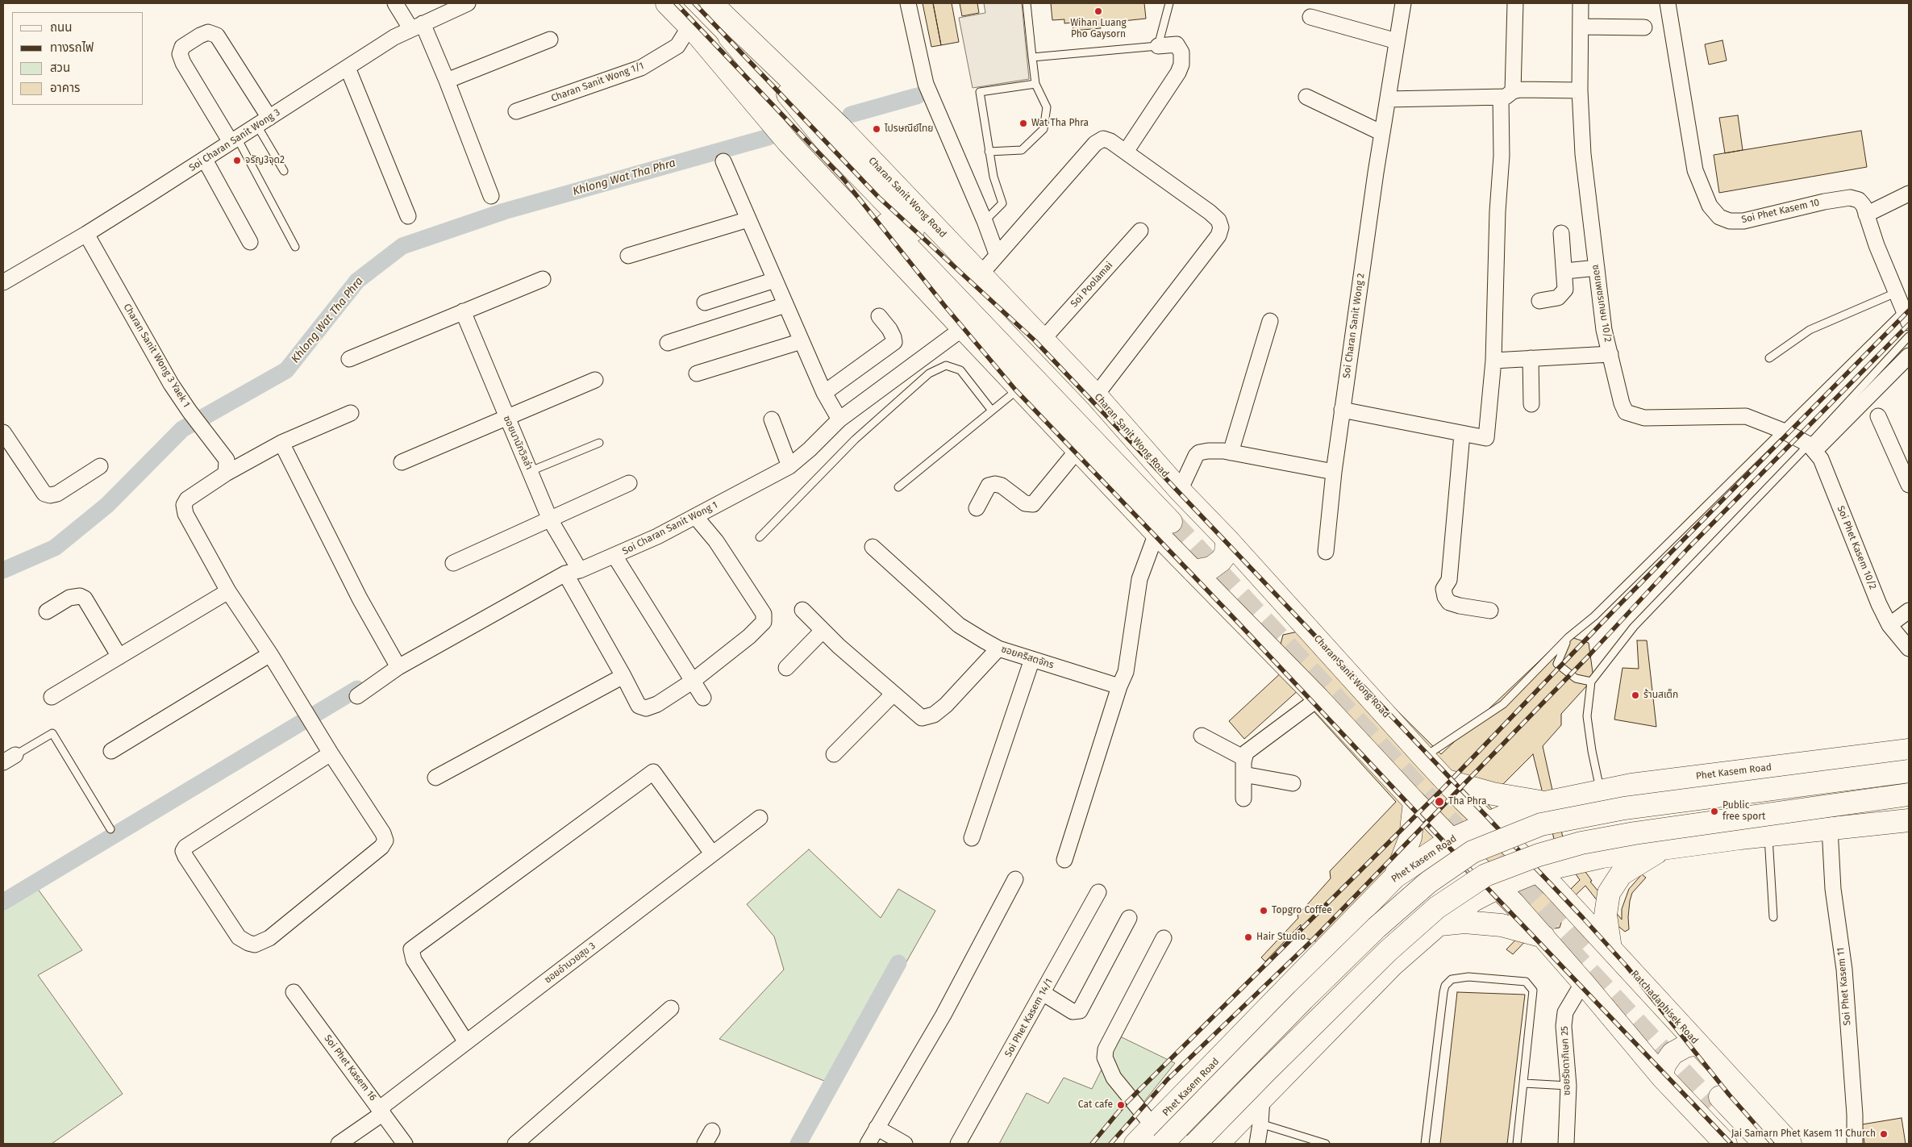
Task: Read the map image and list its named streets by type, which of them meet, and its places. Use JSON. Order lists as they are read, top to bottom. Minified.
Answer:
{"streets":{"main road":["Charan Sanit Wong Road","Phet Kasem Road","Ratchadaphisek Road"],"street":["Charan Sanit Wong 1/1","Soi Charan Sanit Wong 3","Soi Phet Kasem 10","Soi Poolamai","ซอยเพชรเกษม 10/2","Soi Charan Sanit Wong 2","Charan Sanit Wong 3 Yaek 1","ซอยนานักวิลล่า","Soi Charan Sanit Wong 1","Soi Phet Kasem 10/2","ซอยคริสตจักร","ซอยอำนวยสุข 3","Soi Phet Kasem 11","Soi Phet Kasem 14/1","ซอยรัชดาภิเษก 25","Soi Phet Kasem 16"]},"crossings":[["Charan Sanit Wong 1/1","Charan Sanit Wong Road"],["Soi Charan Sanit Wong 3","Charan Sanit Wong 3 Yaek 1"],["Charan Sanit Wong Road","Soi Poolamai"],["Charan Sanit Wong Road","Soi Charan Sanit Wong 1"],["Charan Sanit Wong Road","Phet Kasem Road"],["Charan Sanit Wong Road","Ratchadaphisek Road"],["ซอยเพชรเกษม 10/2","Soi Phet Kasem 10/2"],["ซอยนานักวิลล่า","Soi Charan Sanit Wong 1"],["ซอยอำนวยสุข 3","Soi Phet Kasem 16"]],"water":["Khlong Wat Tha Phra"],"places":["Wihan Luang Pho Gaysorn","Wat Tha Phra","ไปรษณีย์ไทย","จรัญ3จุด2","ร้านสเต็ก","Tha Phra","Public free sport","Topgro Coffee","Hair Studio","Cat cafe","Jai Samarn Phet Kasem 11 Church"],"legend":["ถนน","ทางรถไฟ","สวน","อาคาร"]}
